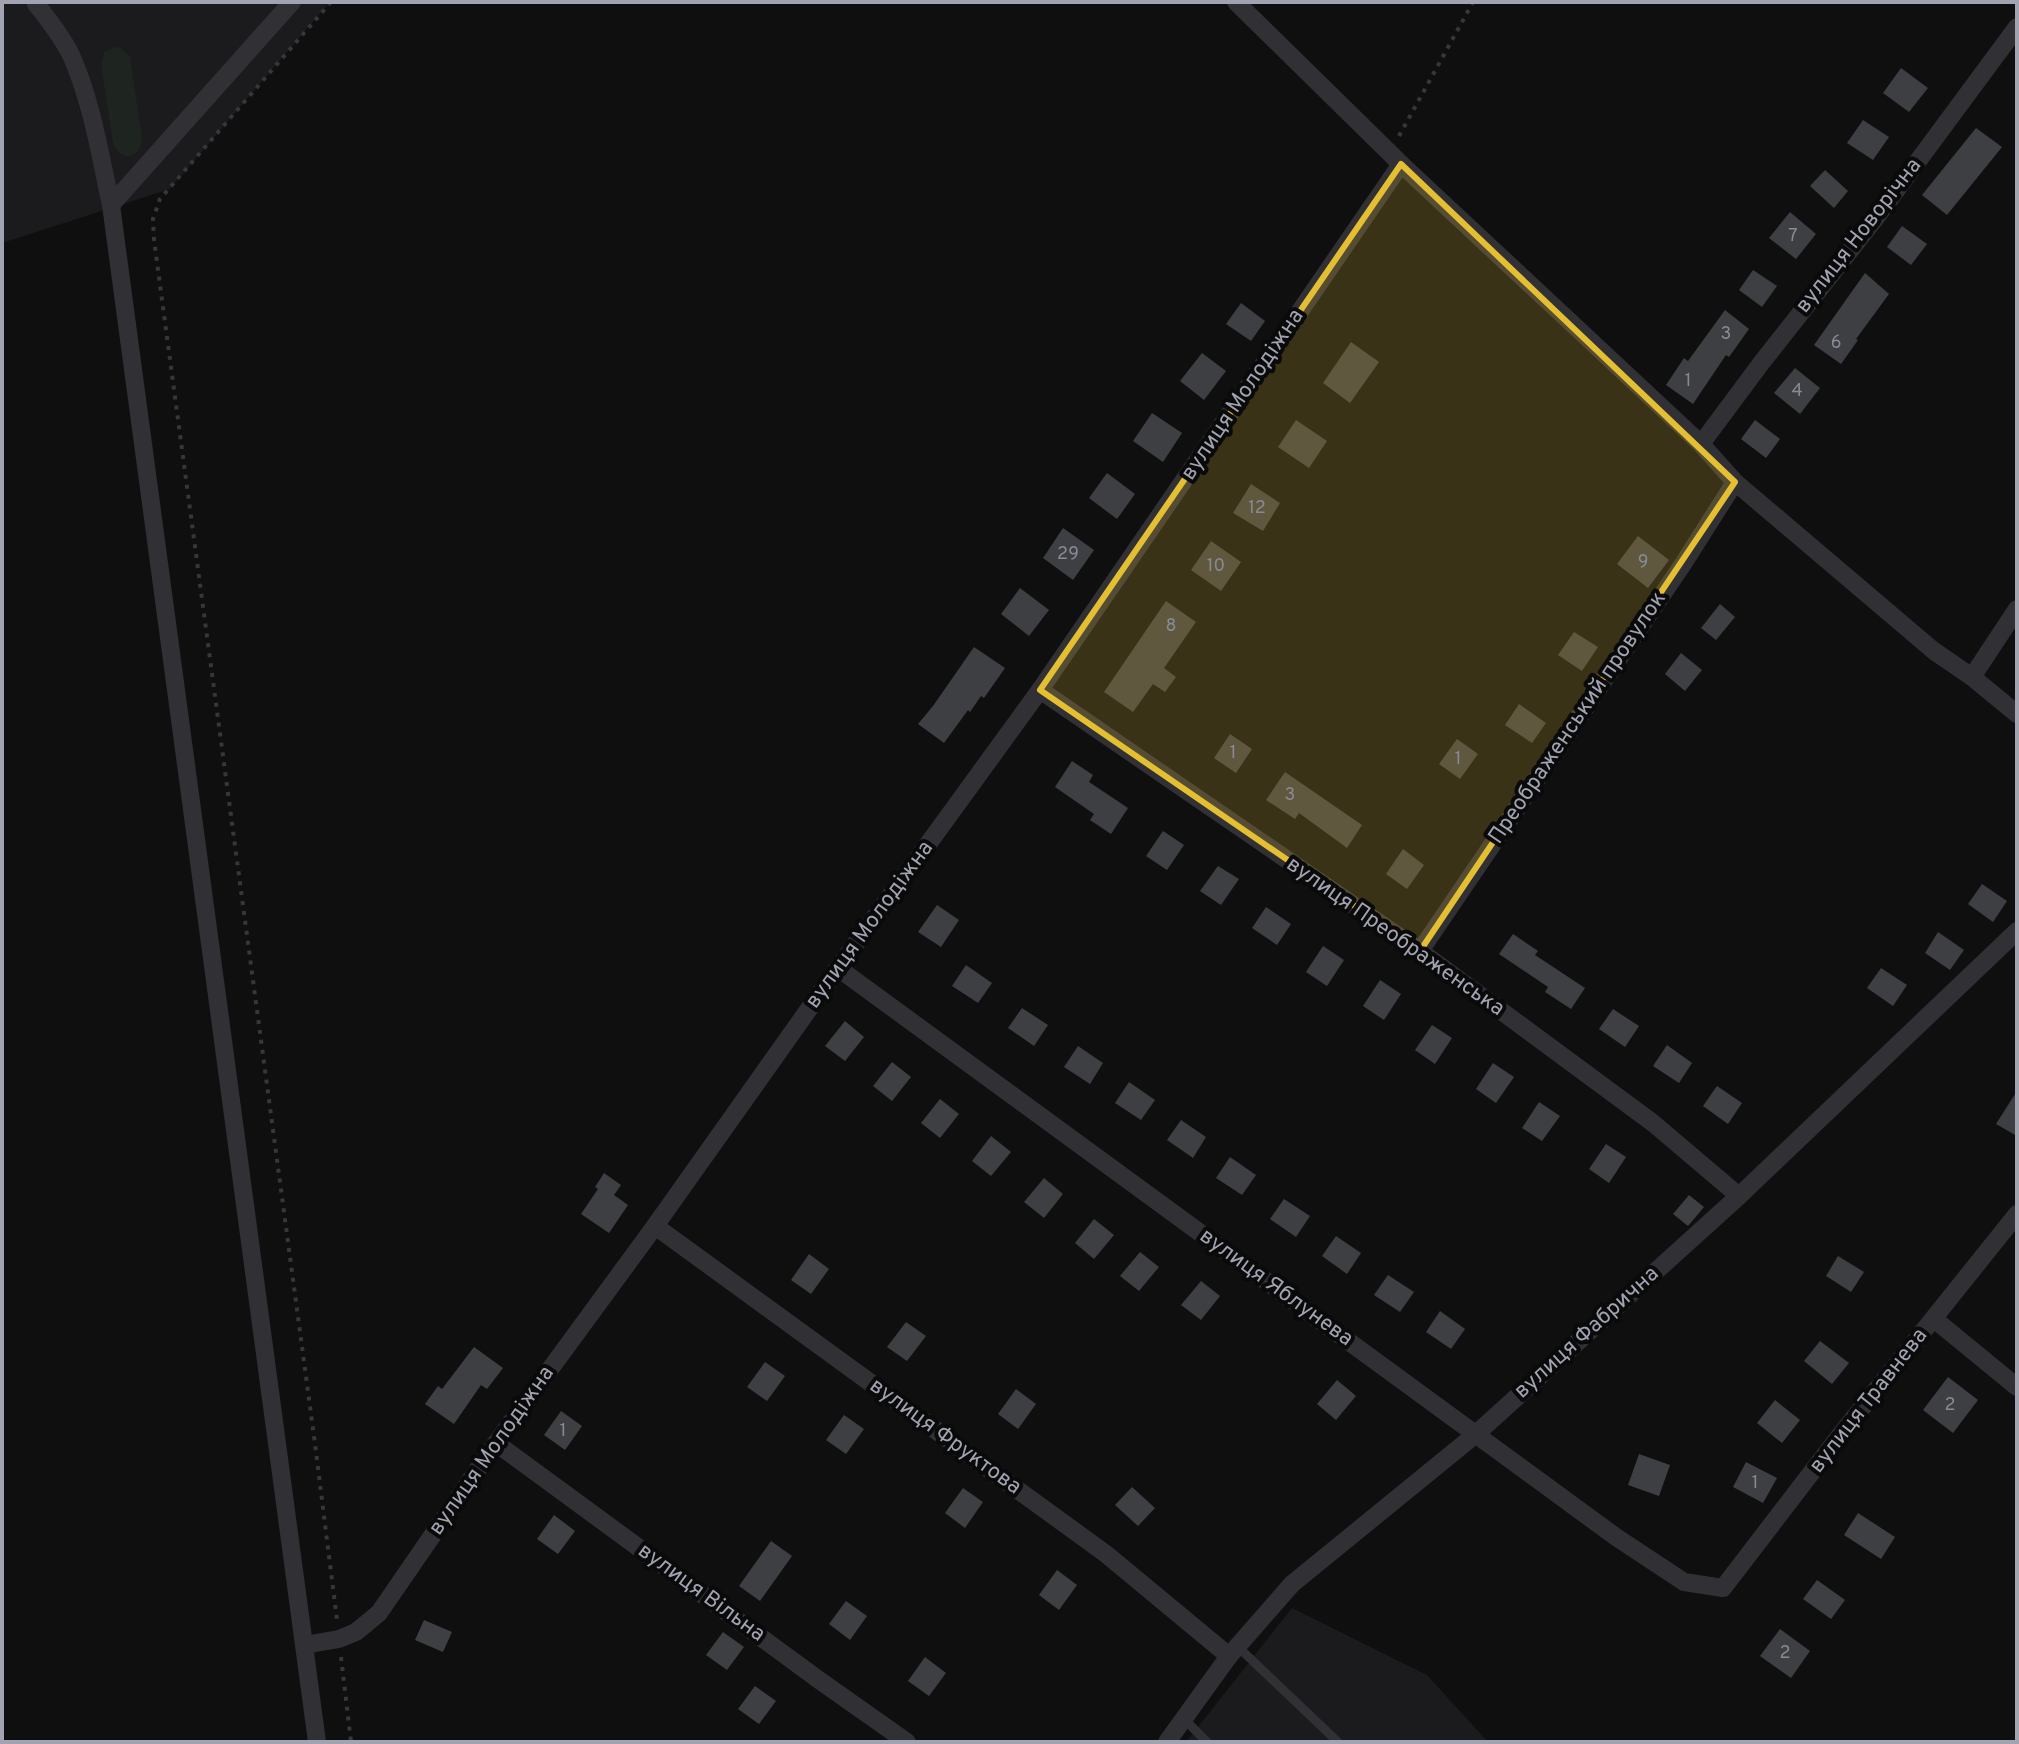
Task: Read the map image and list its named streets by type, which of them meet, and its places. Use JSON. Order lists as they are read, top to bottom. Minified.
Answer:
{"streets":{"street":["вулиця Новорічна","вулиця Молодіжна","Преображенський провулок","вулиця Преображенська","вулиця Яблунева","вулиця Фабрична","вулиця Травнева","вулиця Фруктова","вулиця Вільна"]},"crossings":[["вулиця Молодіжна","вулиця Преображенська"],["вулиця Молодіжна","вулиця Яблунева"],["вулиця Молодіжна","вулиця Фруктова"],["вулиця Молодіжна","вулиця Вільна"],["Преображенський провулок","вулиця Преображенська"],["вулиця Преображенська","вулиця Фабрична"],["вулиця Яблунева","вулиця Фабрична"],["вулиця Яблунева","вулиця Травнева"],["вулиця Фабрична","вулиця Фруктова"]],"house_numbers":["7","3","6","1","4","12","29","9","10","8","1","1","3","2","1","1","2"]}
